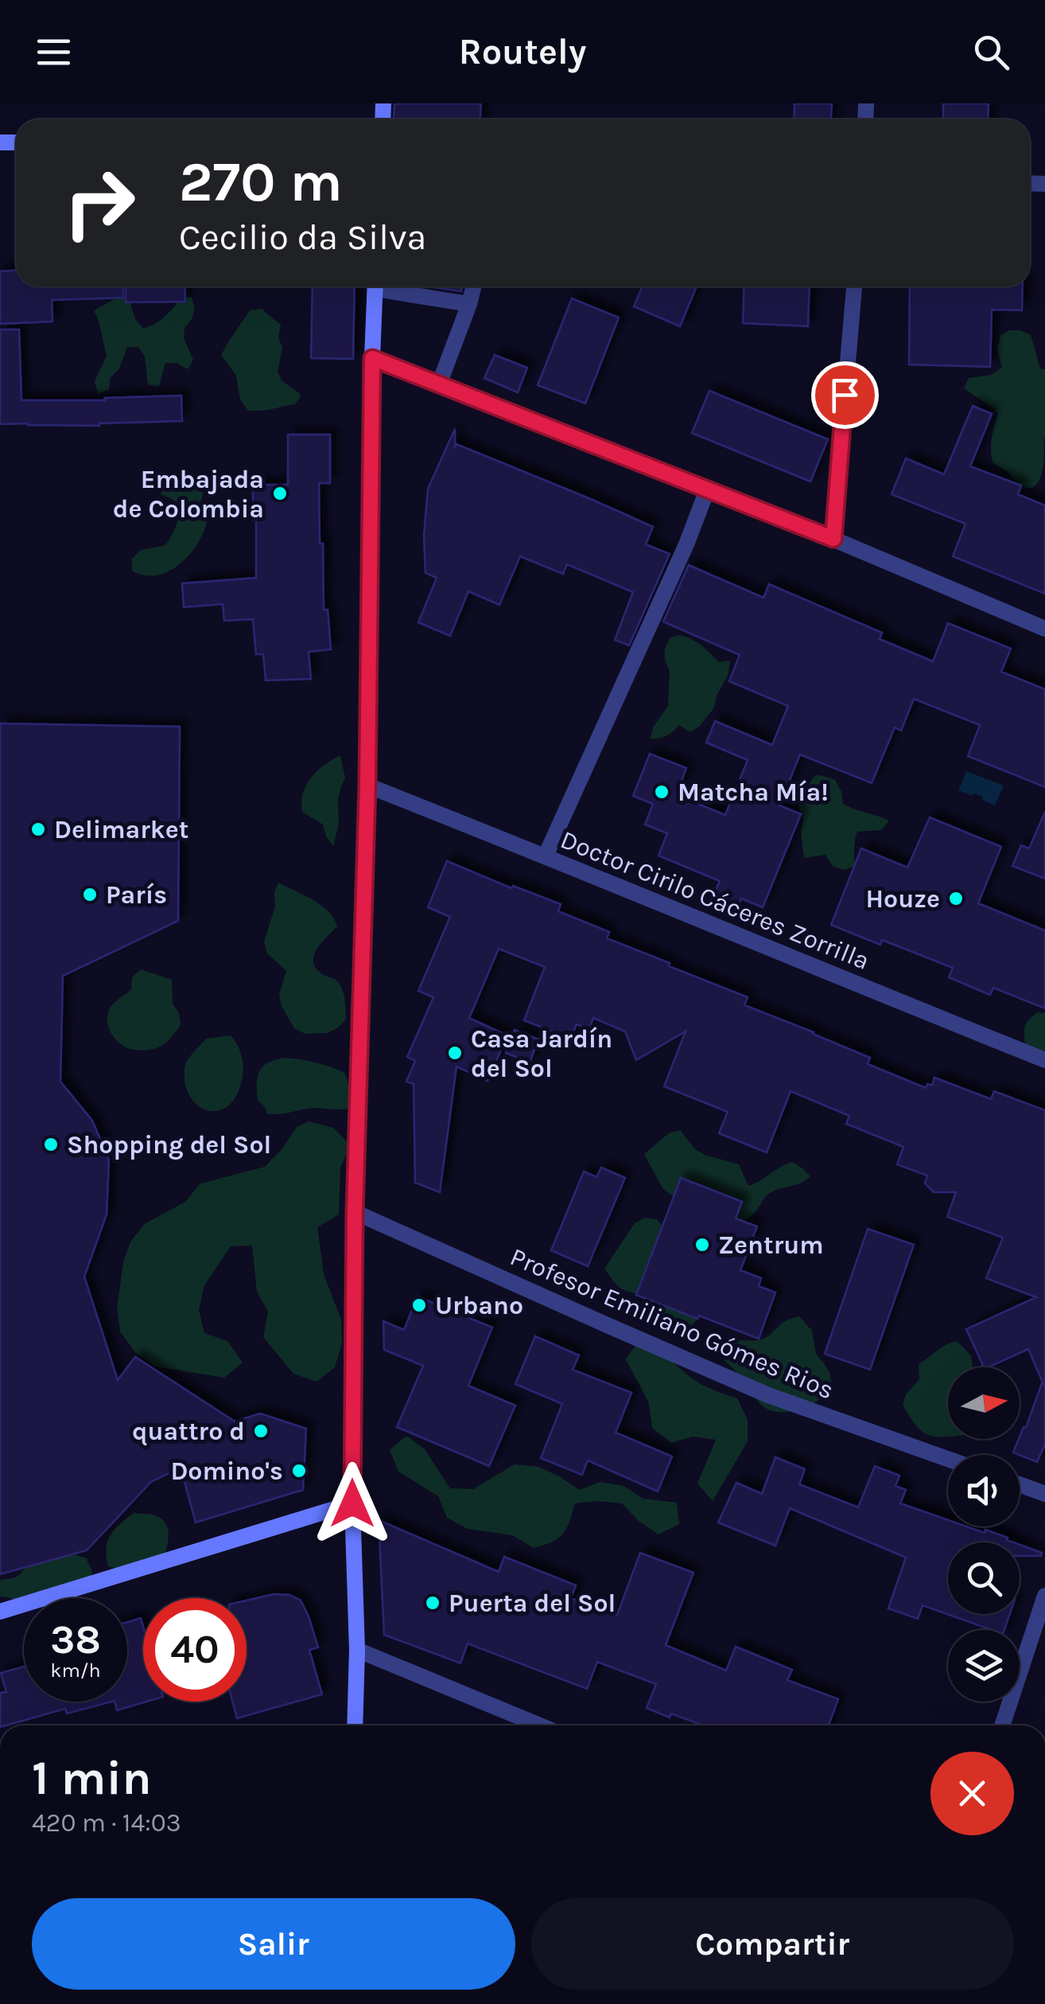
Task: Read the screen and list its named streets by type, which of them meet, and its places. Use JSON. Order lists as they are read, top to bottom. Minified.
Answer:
{"streets":{"street":["Doctor Cirilo Cáceres Zorrilla","Profesor Emiliano Gómes Rios"]},"places":["Embajada de Colombia","Matcha Mía!","Delimarket","París","Houze","Casa Jardín del Sol","Shopping del Sol","Zentrum","Urbano","quattro d","Domino's","Puerta del Sol"],"north":"right","page":{"header":"Routely","turn":["270 m","Cecilio da Silva"],"speed":"38 km/h","limit":"40","heading":["1 min","420 m · 14:03"],"buttons":["Salir","Compartir"]}}
